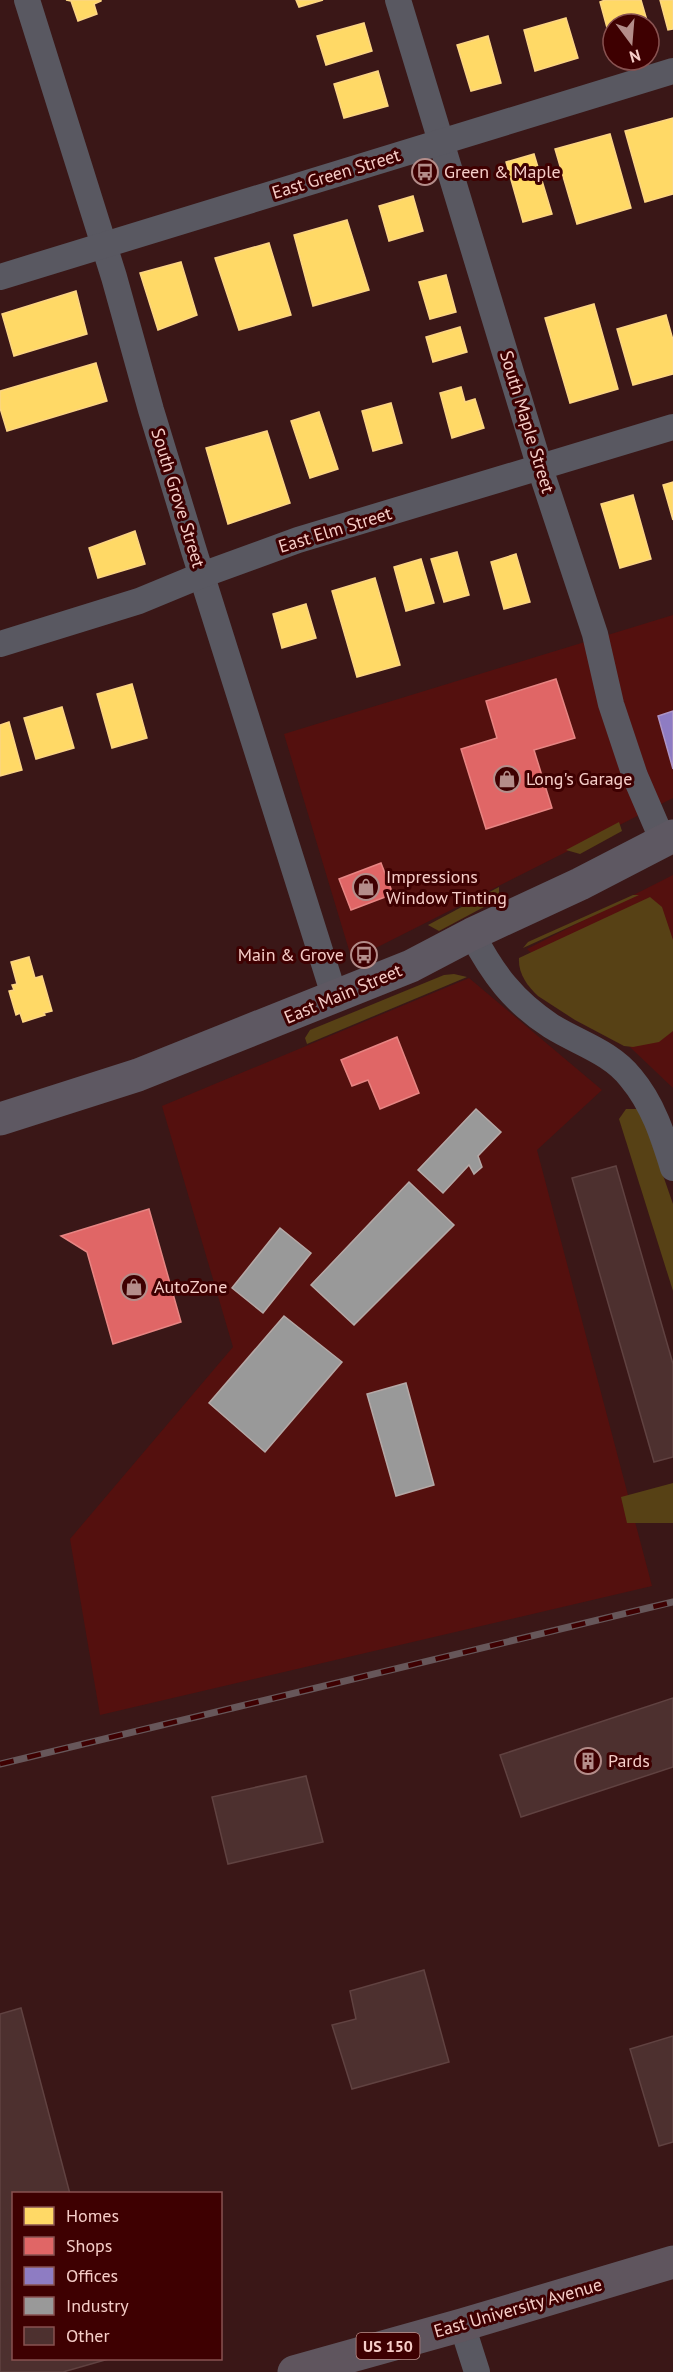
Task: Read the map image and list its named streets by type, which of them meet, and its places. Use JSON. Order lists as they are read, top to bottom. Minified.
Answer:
{"streets":{"main road":["East Main Street","East University Avenue","US 150"],"street":["East Green Street","South Maple Street","South Grove Street","East Elm Street"]},"crossings":[["East Green Street","South Maple Street"],["East Green Street","South Grove Street"],["South Maple Street","East Elm Street"],["South Maple Street","East Main Street"],["South Grove Street","East Elm Street"],["South Grove Street","East Main Street"]],"places":{"bus stop":["Green & Maple","Main & Grove"],"shop":["Long's Garage","Impressions Window Tinting","AutoZone"],"building":["Pards"]},"legend":["Homes","Shops","Offices","Industry","Other"],"north":"bottom"}
